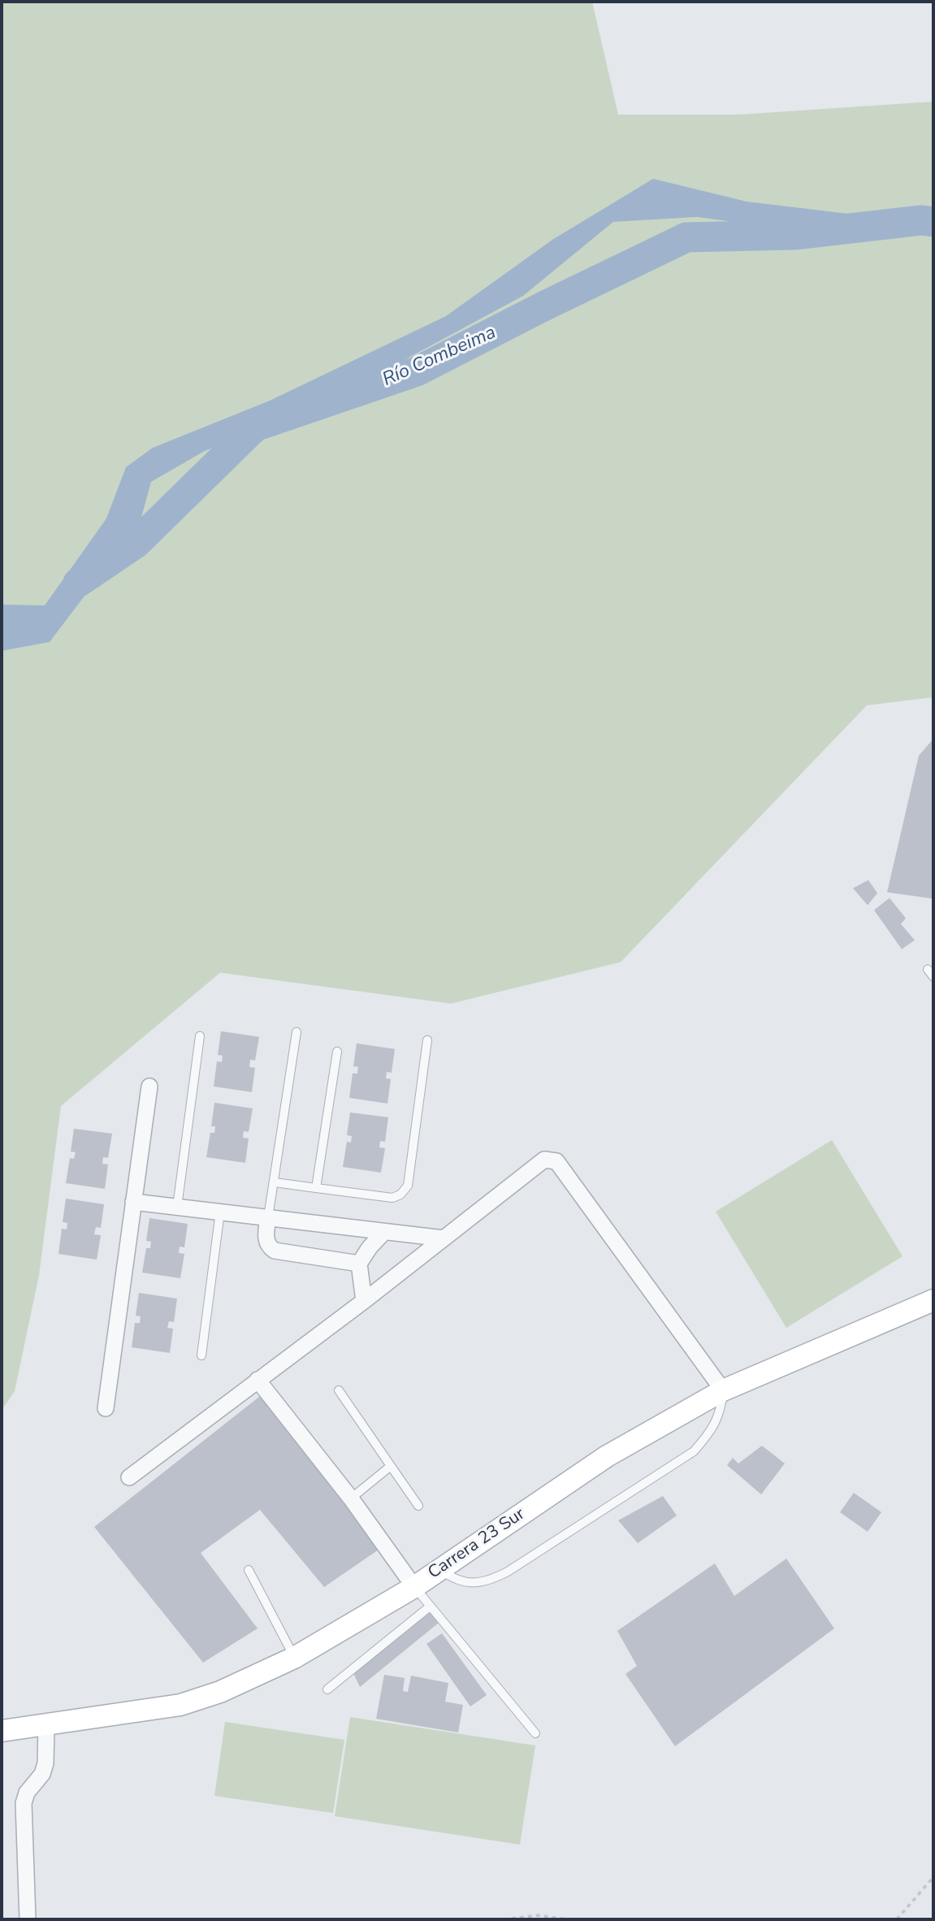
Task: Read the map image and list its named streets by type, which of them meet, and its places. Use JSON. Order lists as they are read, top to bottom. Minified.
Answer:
{"streets":{"main road":["Carrera 23 Sur"]},"water":["Río Combeima"]}
